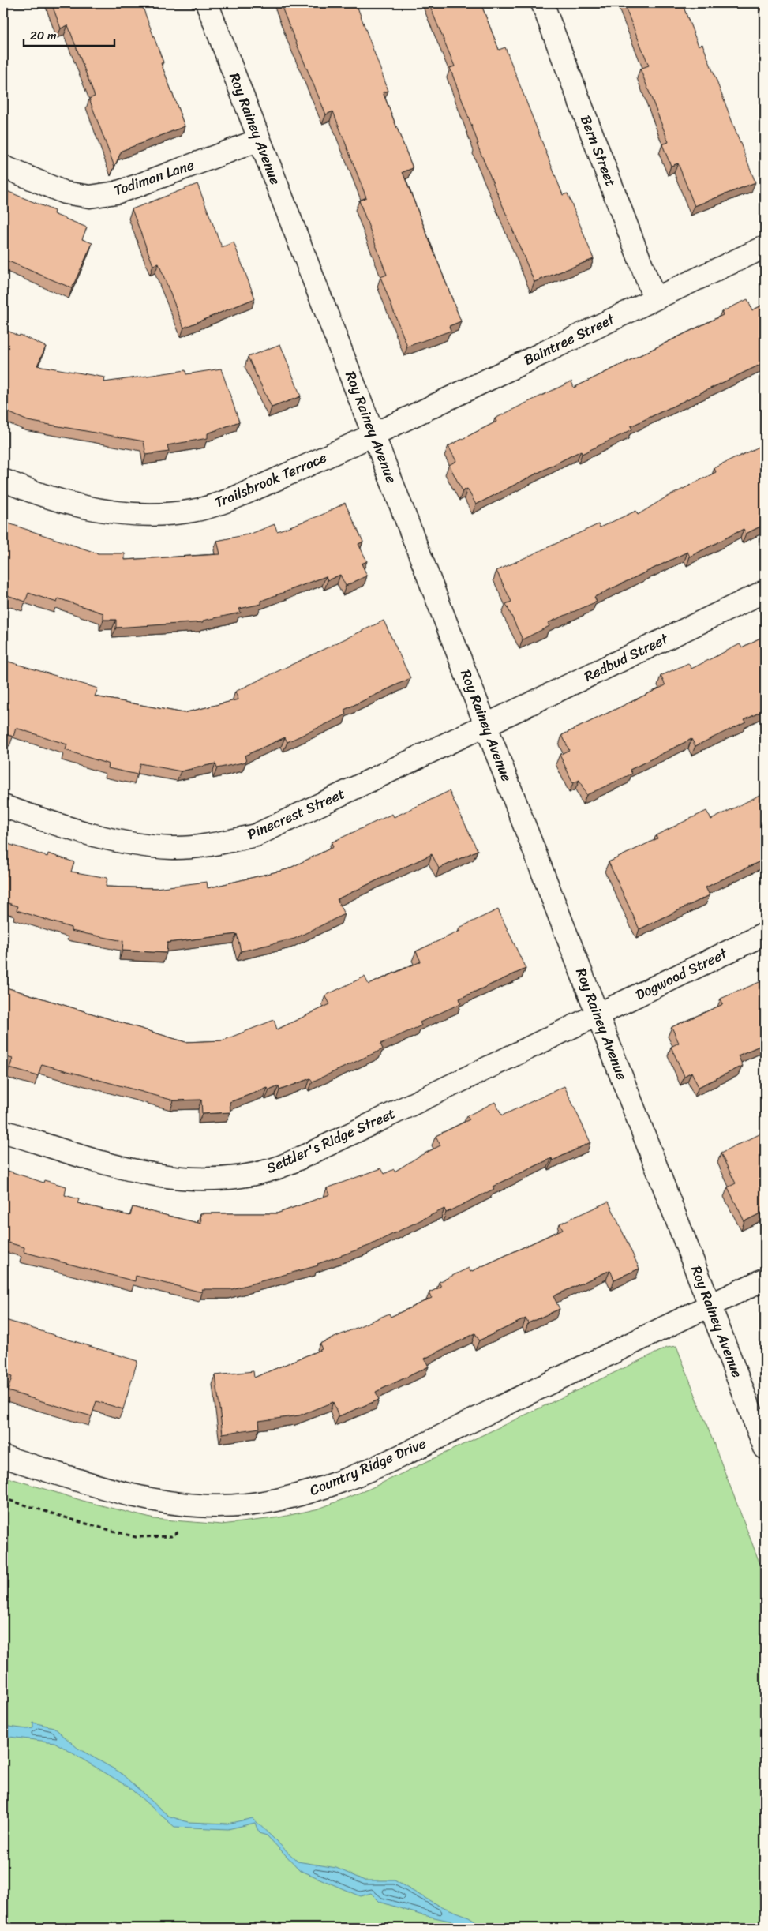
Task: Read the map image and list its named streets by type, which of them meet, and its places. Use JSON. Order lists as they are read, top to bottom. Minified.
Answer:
{"streets":{"street":["Roy Rainey Avenue","Bern Street","Todiman Lane","Baintree Street","Trailsbrook Terrace","Redbud Street","Pinecrest Street","Dogwood Street","Settler's Ridge Street","Country Ridge Drive"]},"crossings":[["Roy Rainey Avenue","Todiman Lane"],["Roy Rainey Avenue","Baintree Street"],["Roy Rainey Avenue","Trailsbrook Terrace"],["Roy Rainey Avenue","Redbud Street"],["Roy Rainey Avenue","Pinecrest Street"],["Roy Rainey Avenue","Dogwood Street"],["Roy Rainey Avenue","Settler's Ridge Street"],["Roy Rainey Avenue","Country Ridge Drive"],["Bern Street","Baintree Street"],["Baintree Street","Trailsbrook Terrace"],["Redbud Street","Pinecrest Street"],["Dogwood Street","Settler's Ridge Street"]],"scale_bar":"20 m"}
